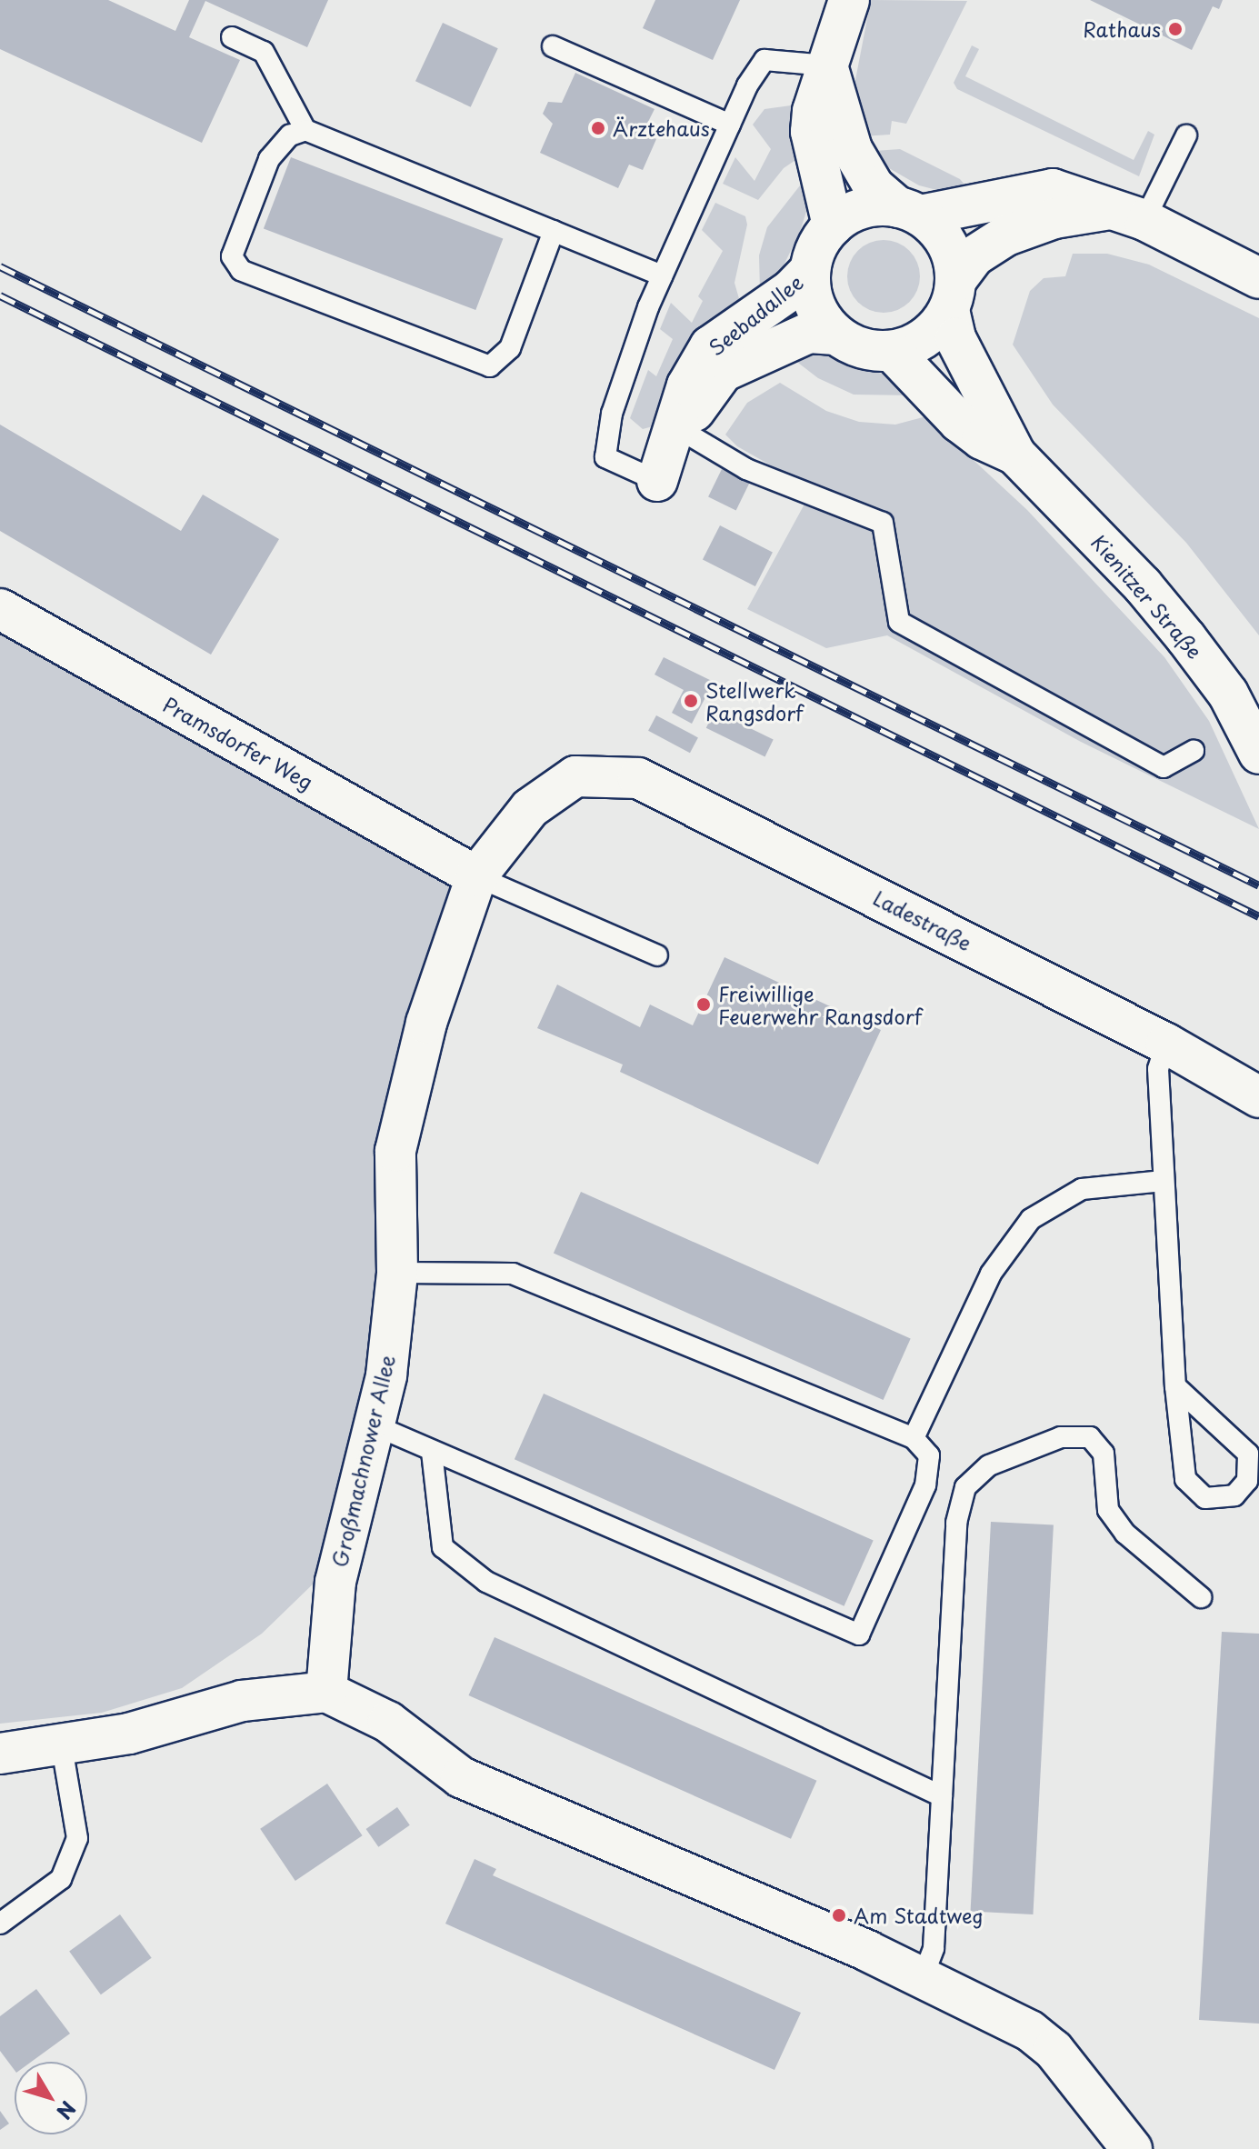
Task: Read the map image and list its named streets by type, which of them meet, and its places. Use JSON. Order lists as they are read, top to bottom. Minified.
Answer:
{"streets":{"street":["Seebadallee","Kienitzer Straße","Pramsdorfer Weg","Ladestraße","Großmachnower Allee"]},"crossings":[["Seebadallee","Kienitzer Straße"],["Pramsdorfer Weg","Großmachnower Allee"],["Ladestraße","Großmachnower Allee"]],"places":["Rathaus","Ärztehaus","Stellwerk Rangsdorf","Freiwillige Feuerwehr Rangsdorf","Am Stadtweg"],"north":"bottom right"}
